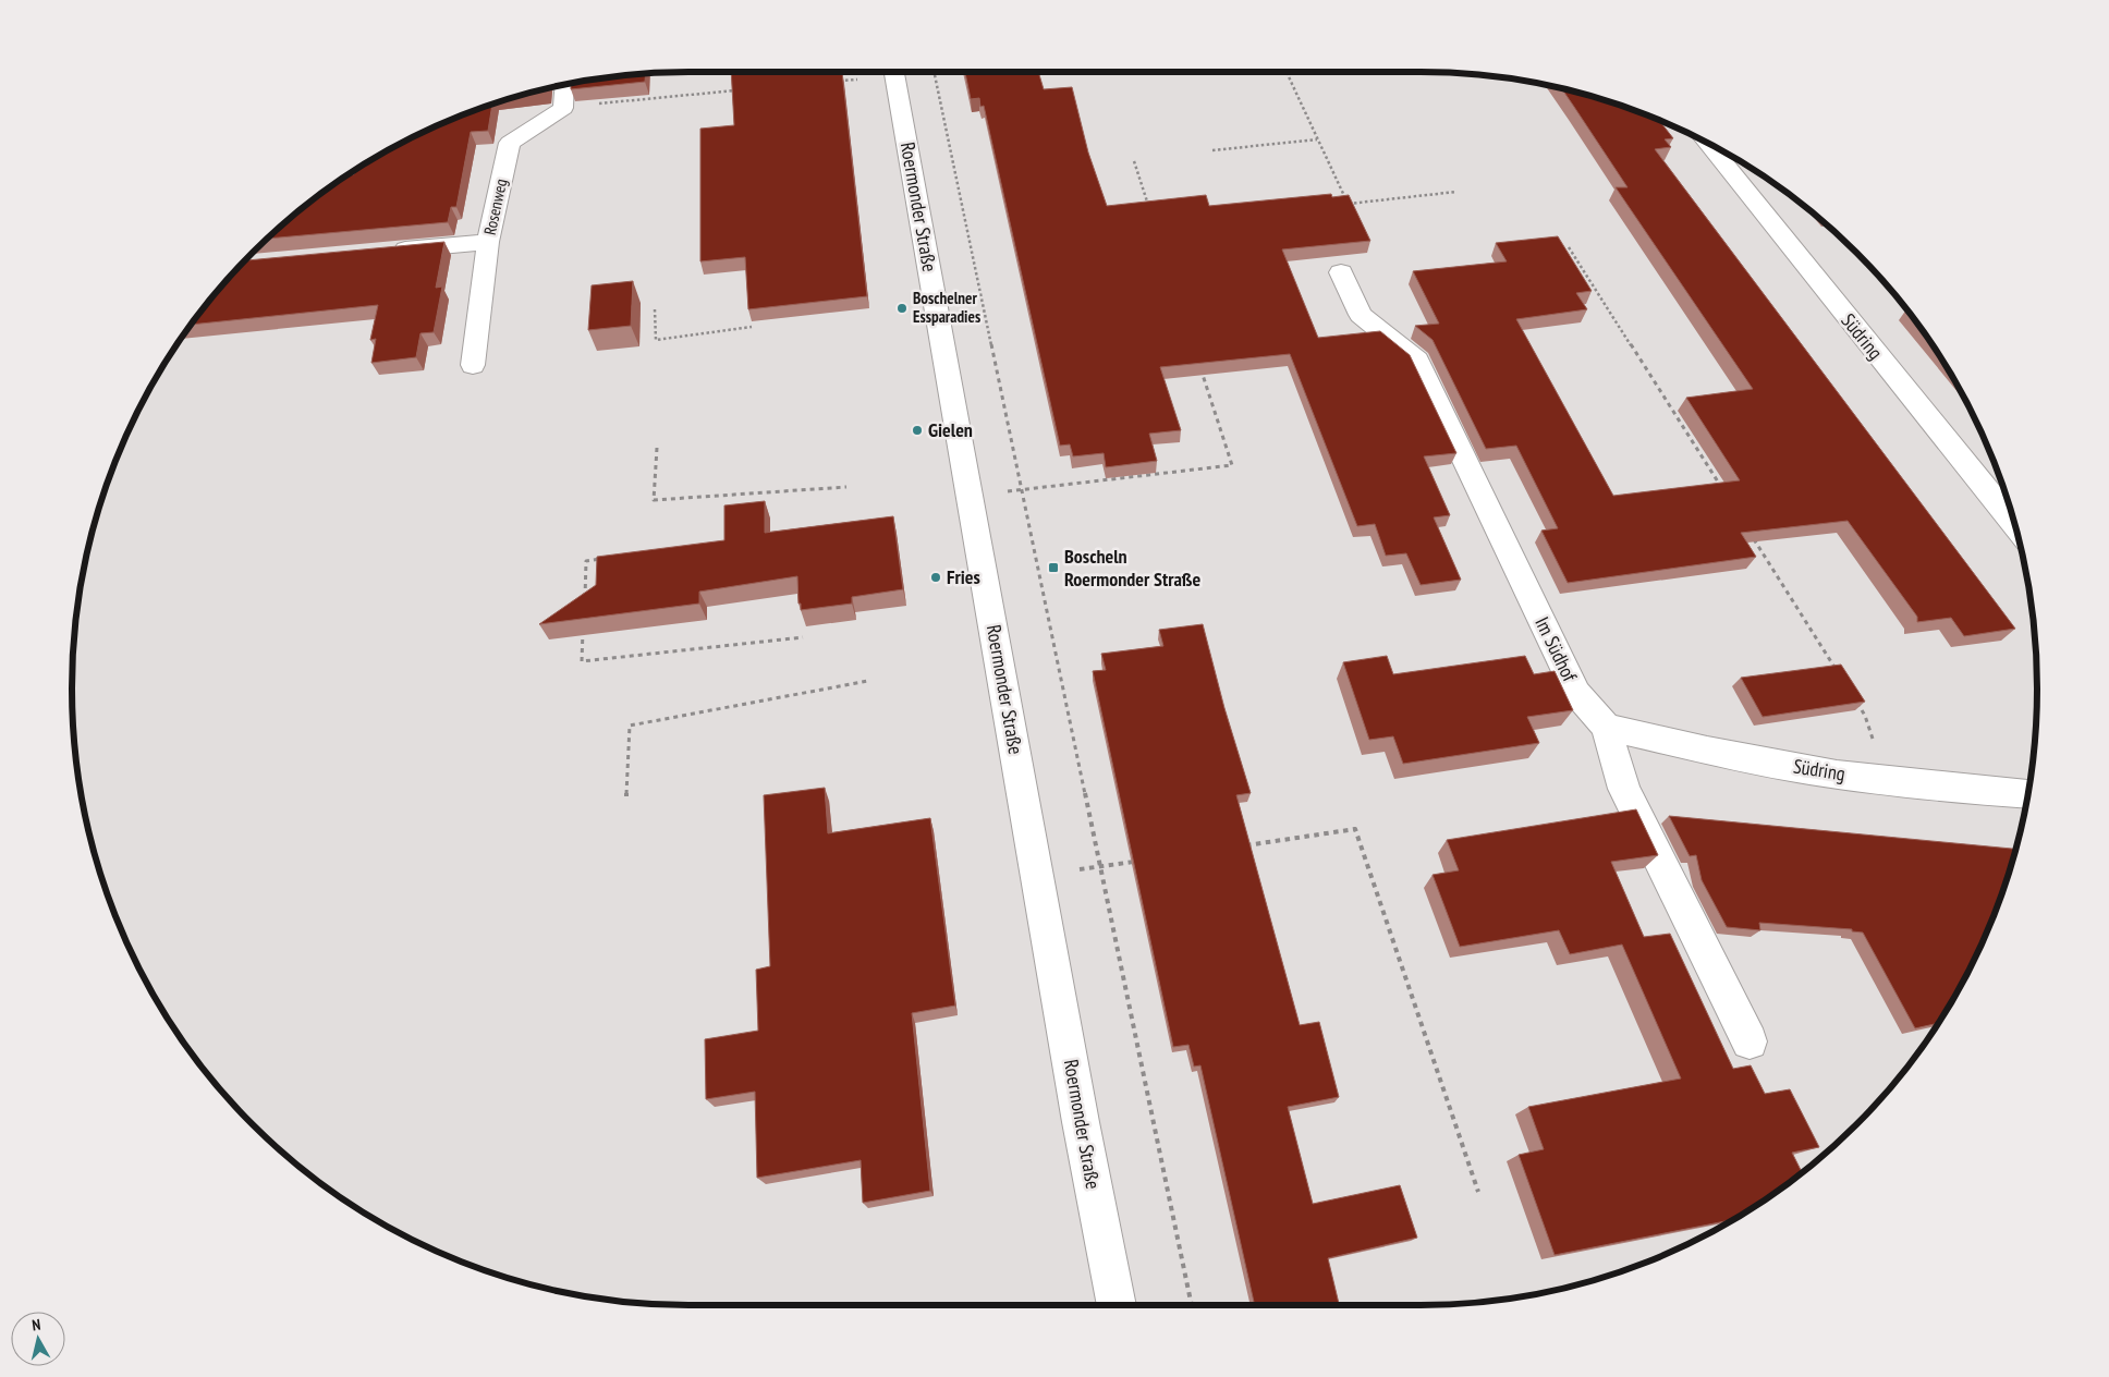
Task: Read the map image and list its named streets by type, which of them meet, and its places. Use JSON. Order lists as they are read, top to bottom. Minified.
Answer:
{"streets":{"street":["Rosenweg","Roermonder Straße","Südring","Im Südhof"]},"crossings":[["Südring","Im Südhof"]],"places":{"other":["Boschelner Essparadies","Gielen","Fries"],"transit":["Boscheln Roermonder Straße"]},"north":"top"}
